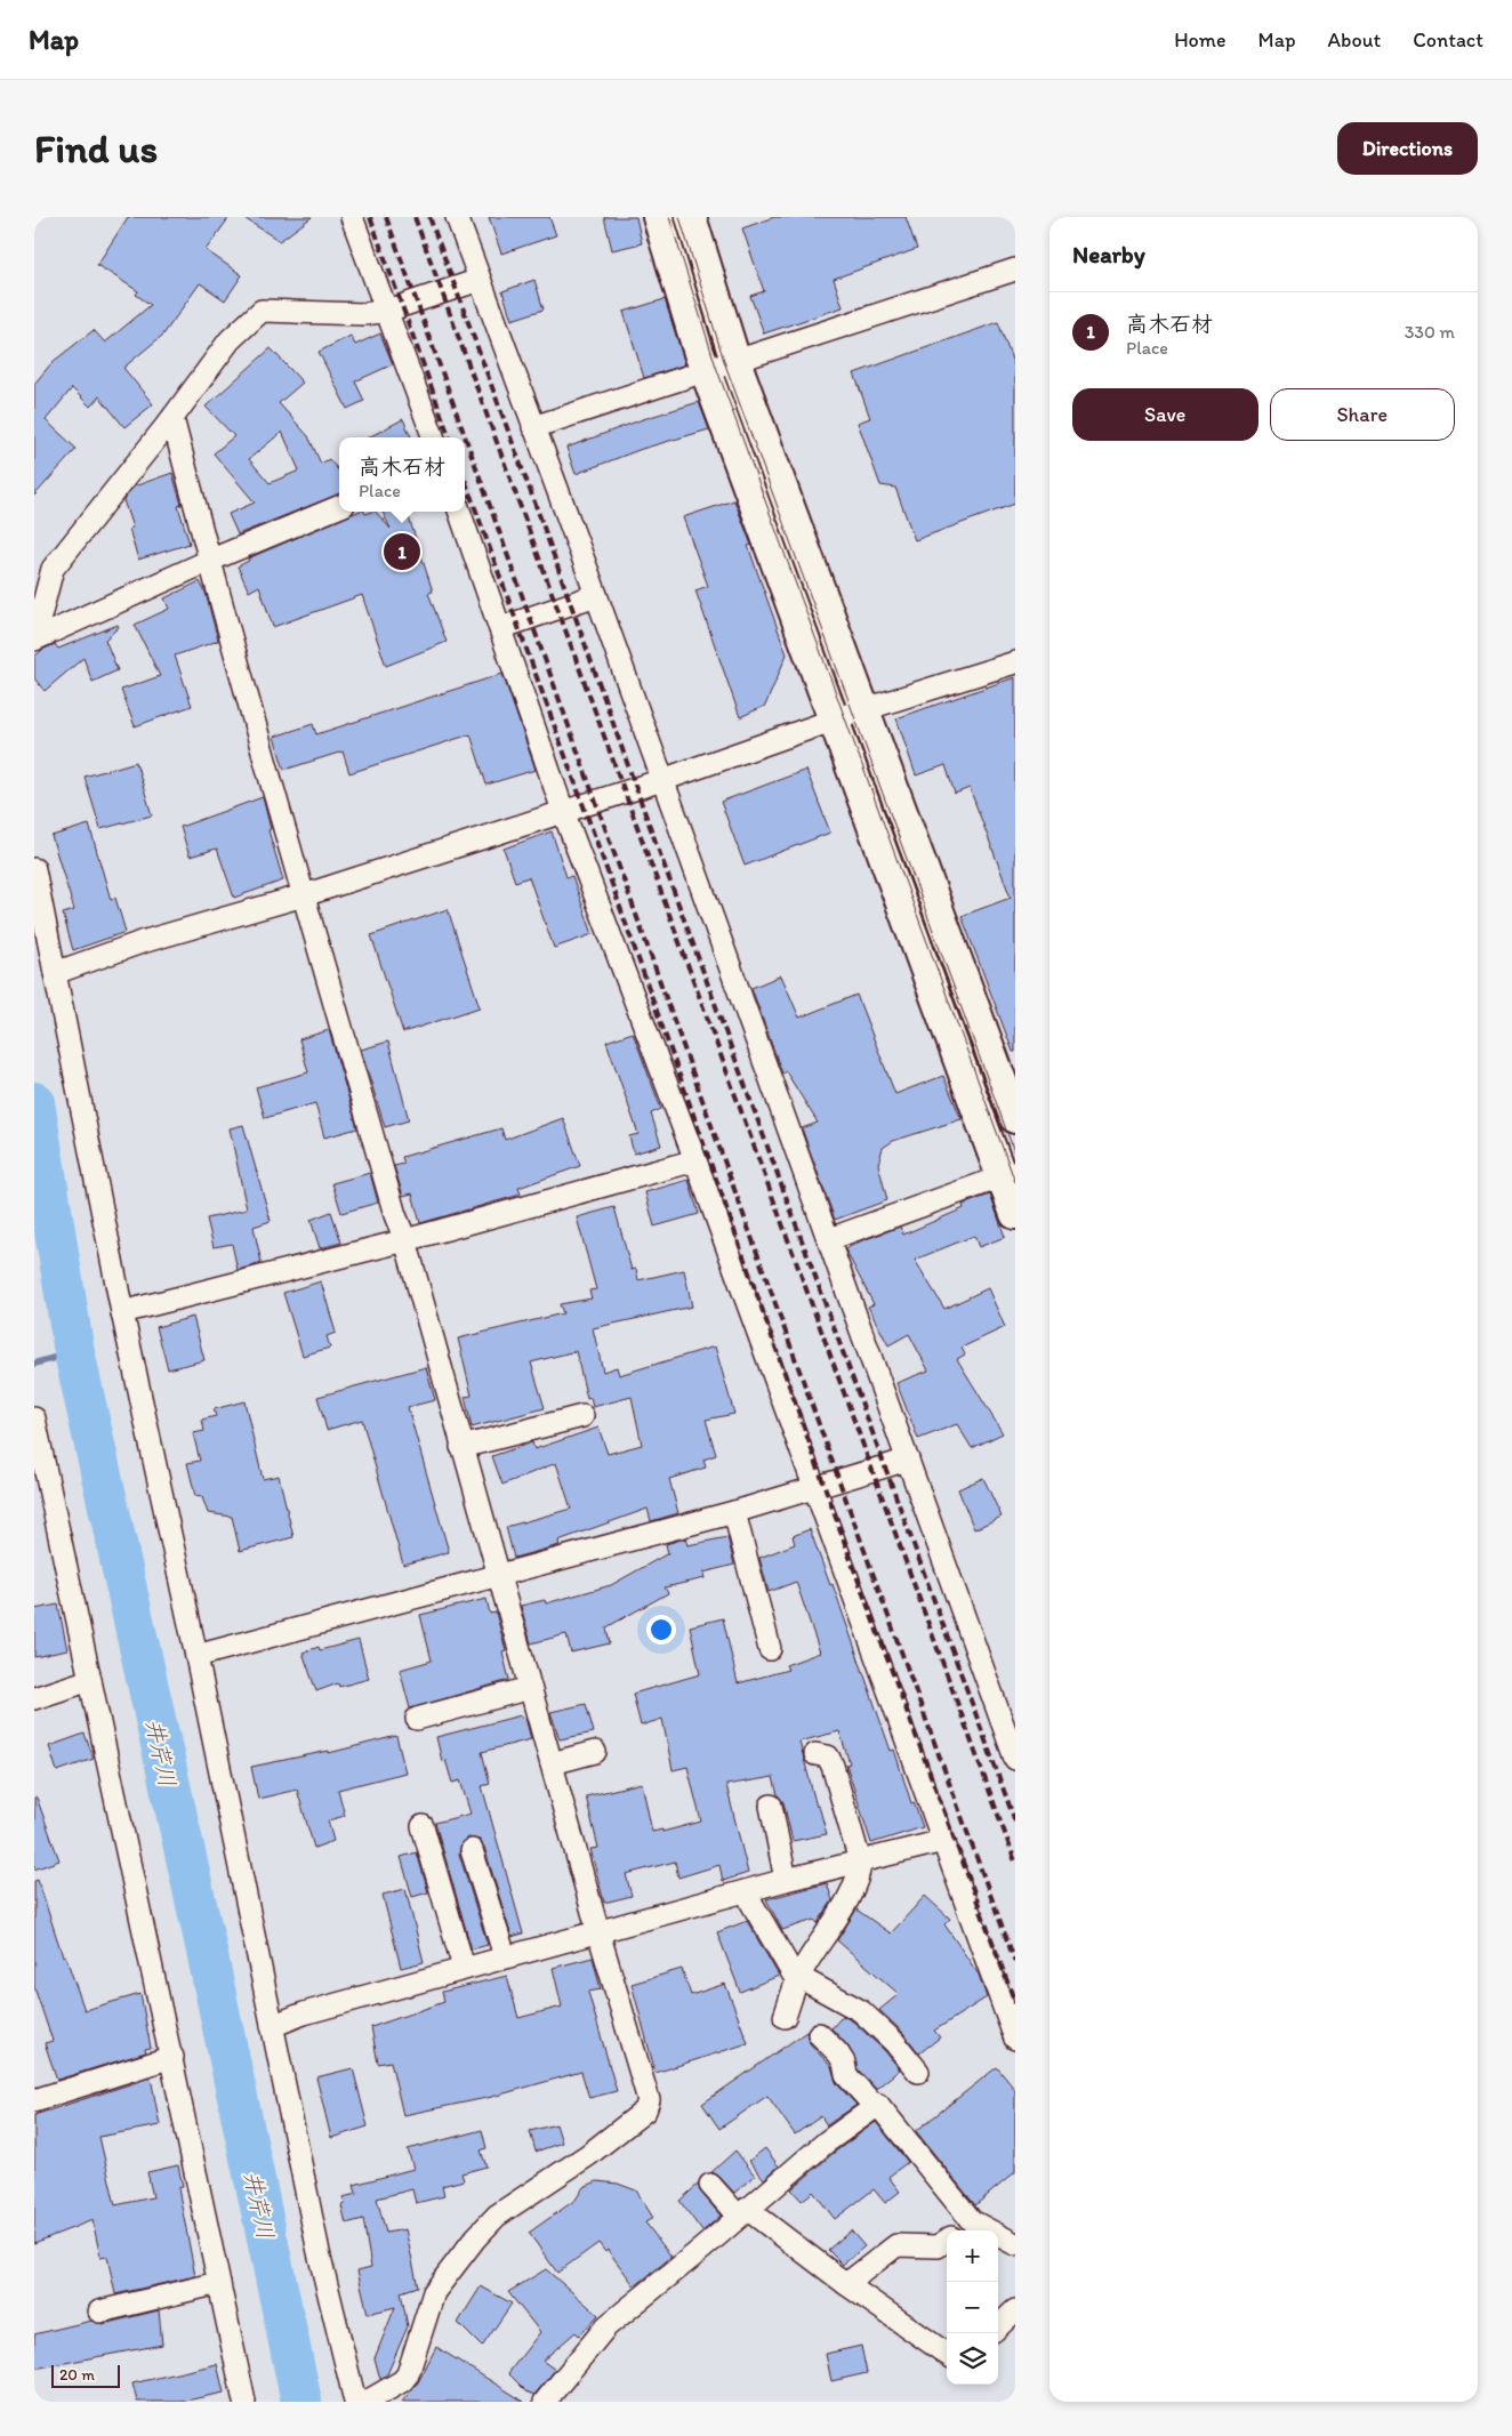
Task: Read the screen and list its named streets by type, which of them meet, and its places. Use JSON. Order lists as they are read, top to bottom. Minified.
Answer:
{"water":["井芹川"],"scale_bar":"20 m","page":{"header":"Map","nav":["Home","Map","About","Contact"],"buttons":["Directions",["Save","Share"]],"title":"Find us","heading":"Nearby","list":[{"mark":"1","name":"高木石材","note":"Place","value":"330 m"}],"popup":["高木石材","Place"],"pins":"1","map_buttons":["+","−"],"scale":"20 m"}}
